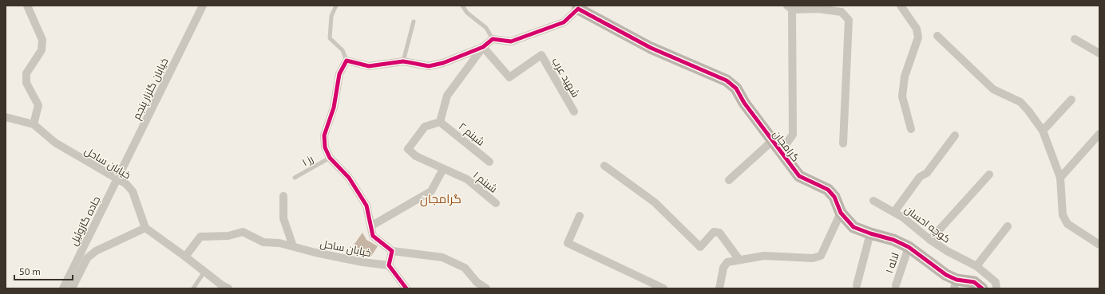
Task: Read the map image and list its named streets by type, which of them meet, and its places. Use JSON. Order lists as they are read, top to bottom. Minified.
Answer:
{"streets":{"street":["شهید عرب","خیابان گلزار پنجم","شبنم ۲","گرامجان","خیابان ساحل","شبنم ۱","جاده گازوئیل","کوچه احسان","لاله ۱"],"lane":["رز ۱"]},"crossings":[["خیابان گلزار پنجم","خیابان ساحل"],["خیابان گلزار پنجم","جاده گازوئیل"],["شبنم ۲","شبنم ۱"],["گرامجان","لاله ۱"],["خیابان ساحل","جاده گازوئیل"]],"districts":["گرامجان"],"scale_bar":"50 m"}
